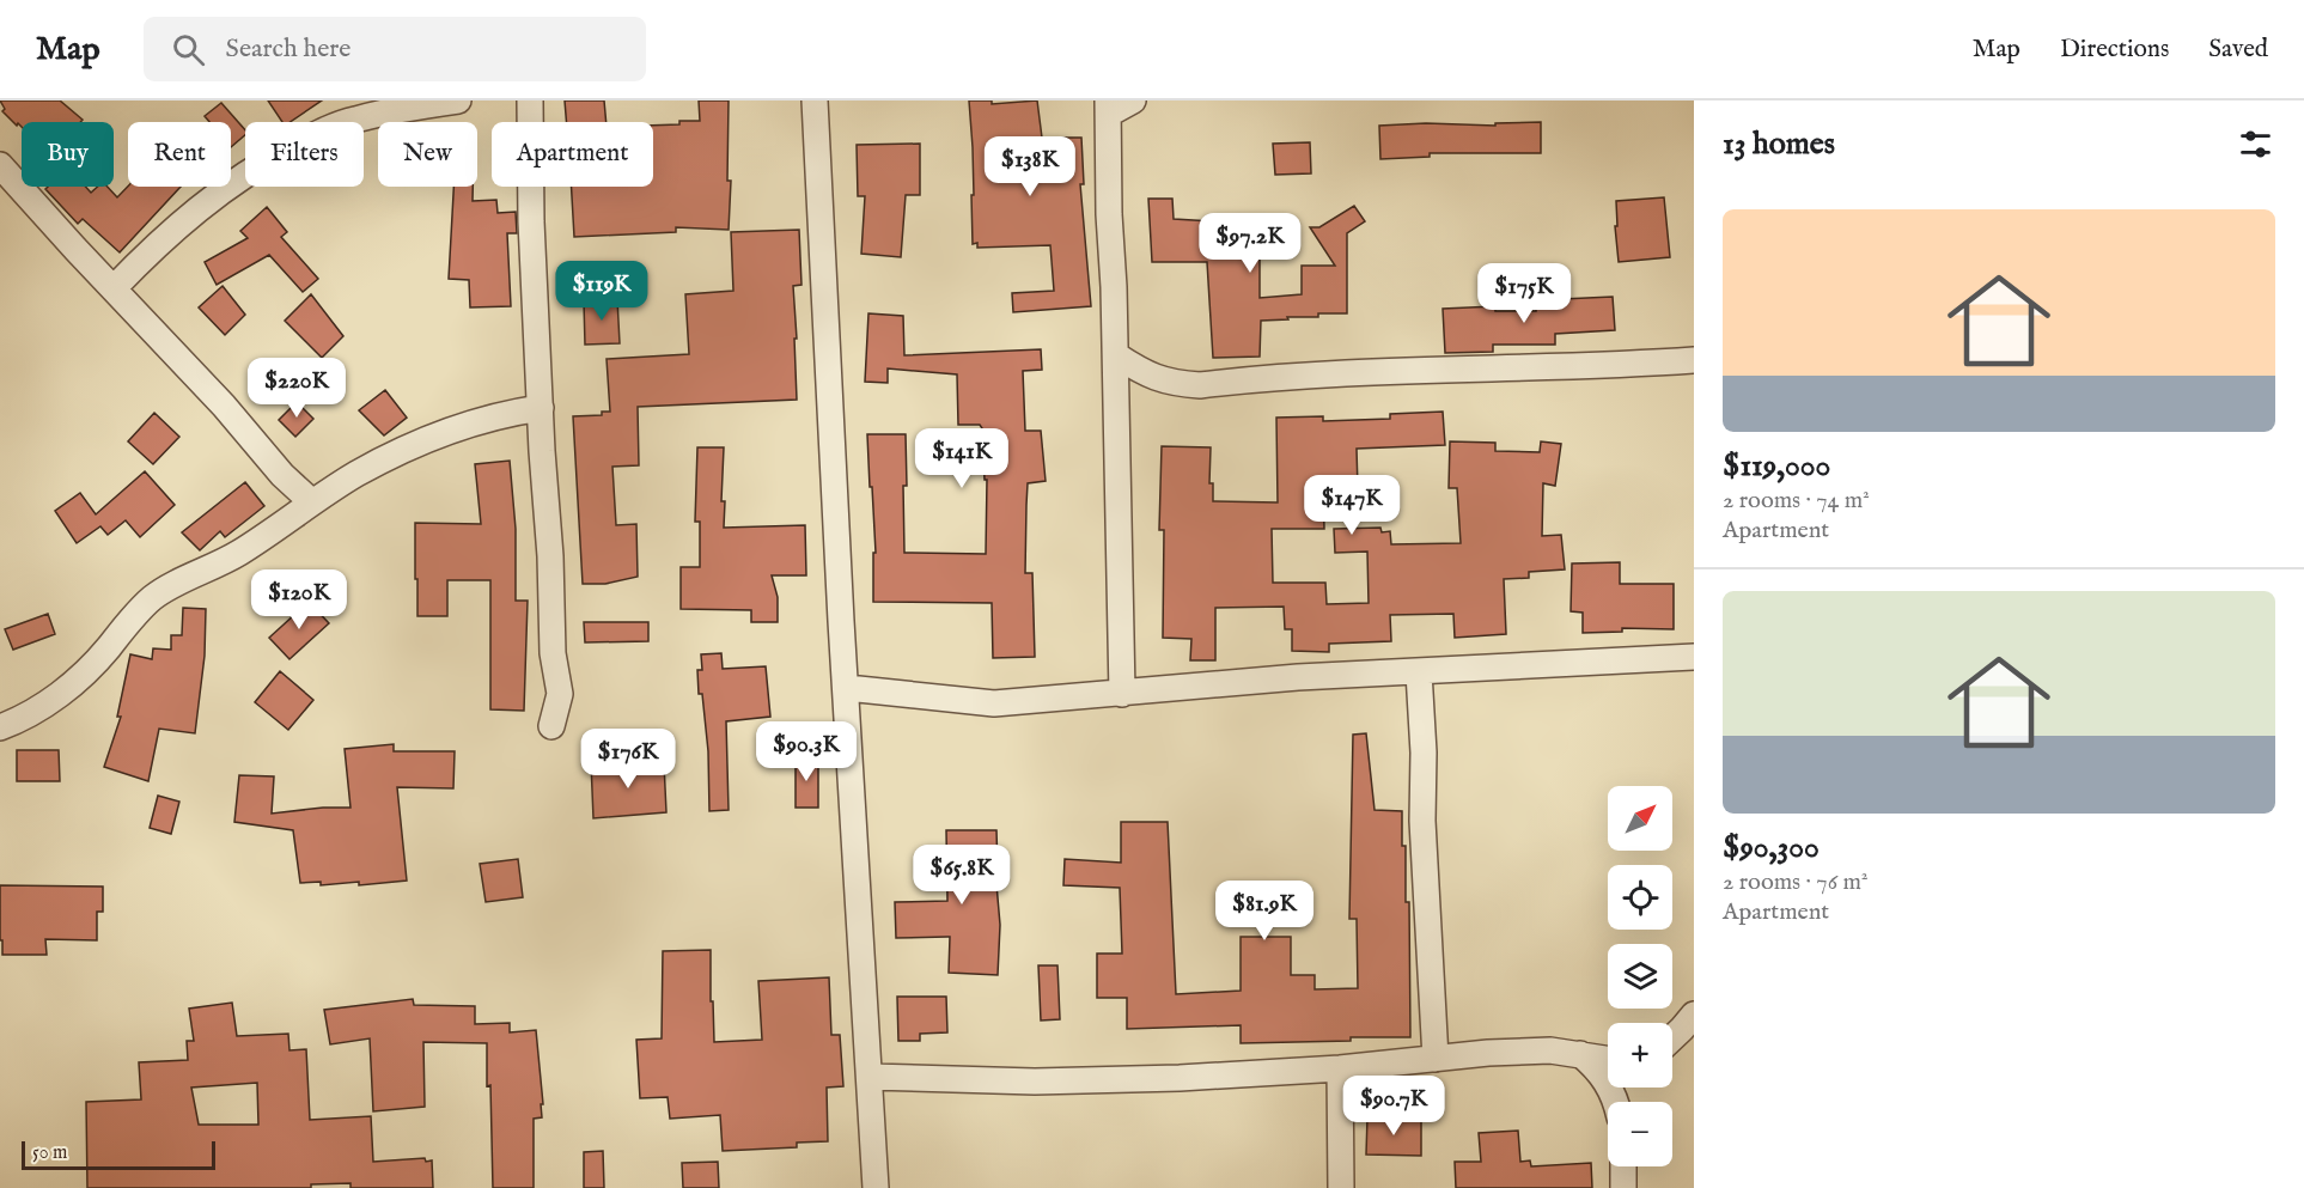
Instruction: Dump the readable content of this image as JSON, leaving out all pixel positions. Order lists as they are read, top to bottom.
{
  "scale_bar": "50 m",
  "north": "top right",
  "page": {
    "header": "Map",
    "search": "Search here",
    "nav": ["Map", "Directions", "Saved"],
    "heading": "13 homes",
    "chip": [
      "Buy",
      "Rent",
      "Filters",
      "New",
      "Apartment"
    ],
    "price": [
      "$138K",
      "$97.2K",
      "$119K",
      "$175K",
      "$220K",
      "$141K",
      "$147K",
      "$120K",
      "$90.3K",
      "$176K",
      "$65.8K",
      "$81.9K",
      "$90.7K"
    ],
    "list": [
      {
        "name": "$119,000",
        "note": "2 rooms · 74 m² · Apartment"
      },
      {
        "name": "$90,300",
        "note": "2 rooms · 76 m² · Apartment"
      }
    ],
    "map_buttons": ["+", "−"],
    "scale": "50 m"
  }
}
